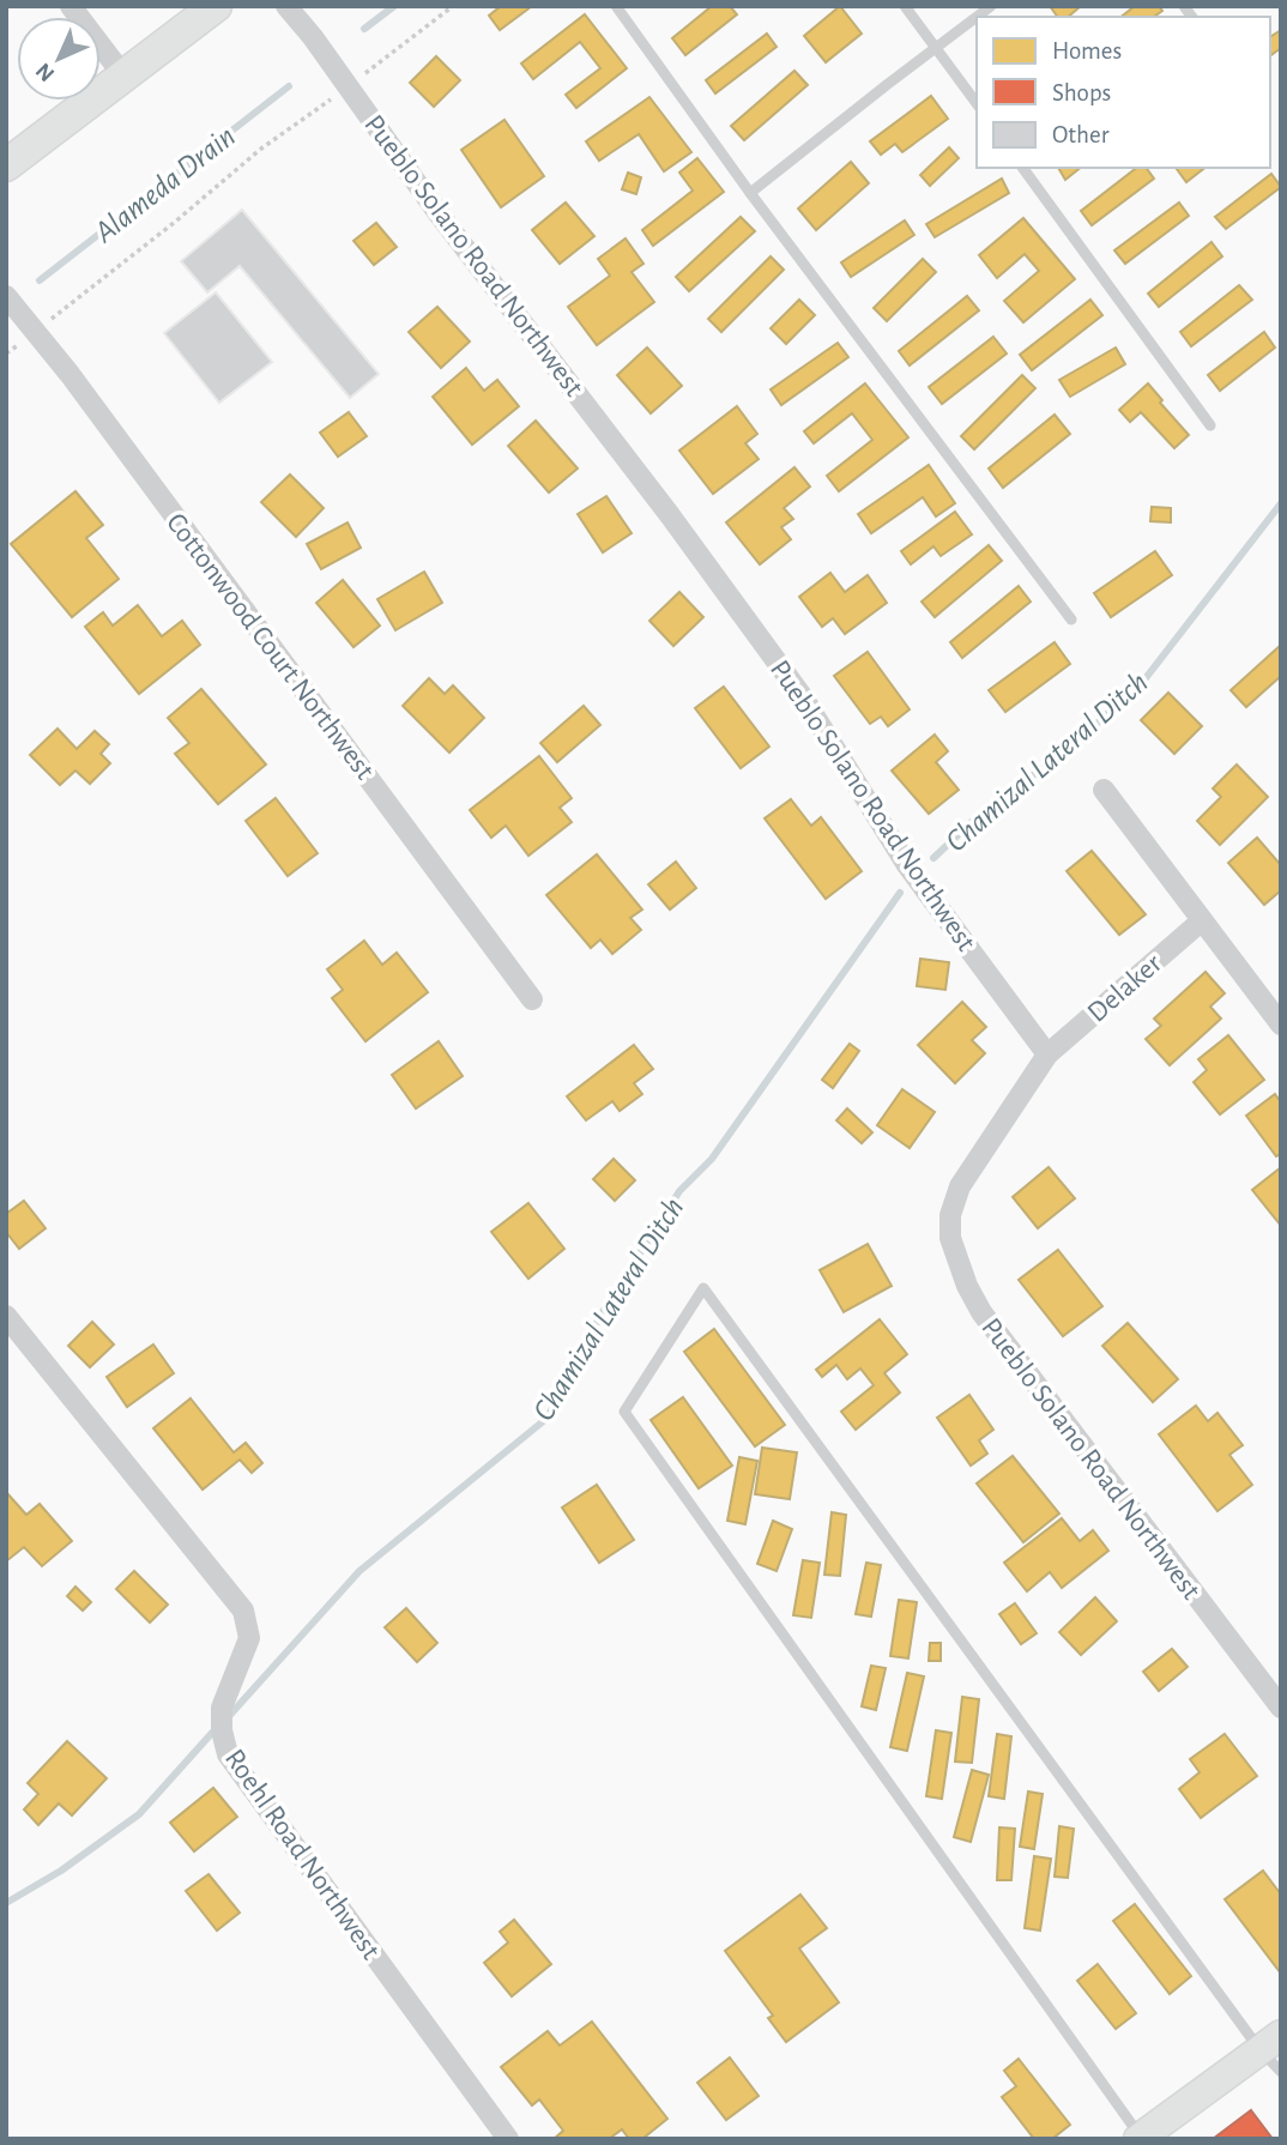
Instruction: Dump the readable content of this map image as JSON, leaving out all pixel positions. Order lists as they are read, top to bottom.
{
  "streets": {
    "street": [
      "Pueblo Solano Road Northwest",
      "Cottonwood Court Northwest",
      "Delaker",
      "Roehl Road Northwest"
    ]
  },
  "crossings": [
    ["Pueblo Solano Road Northwest", "Delaker"]
  ],
  "water": ["Alameda Drain", "Chamizal Lateral Ditch"],
  "legend": ["Homes", "Shops", "Other"],
  "north": "bottom left"
}
